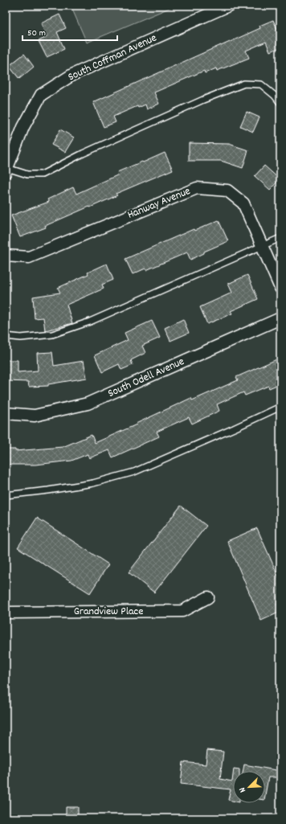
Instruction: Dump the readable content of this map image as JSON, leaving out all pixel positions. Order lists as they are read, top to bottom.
{
  "streets": {
    "street": [
      "South Coffman Avenue",
      "Hanway Avenue",
      "South Odell Avenue",
      "Grandview Place"
    ]
  },
  "scale_bar": "50 m",
  "north": "bottom left"
}
